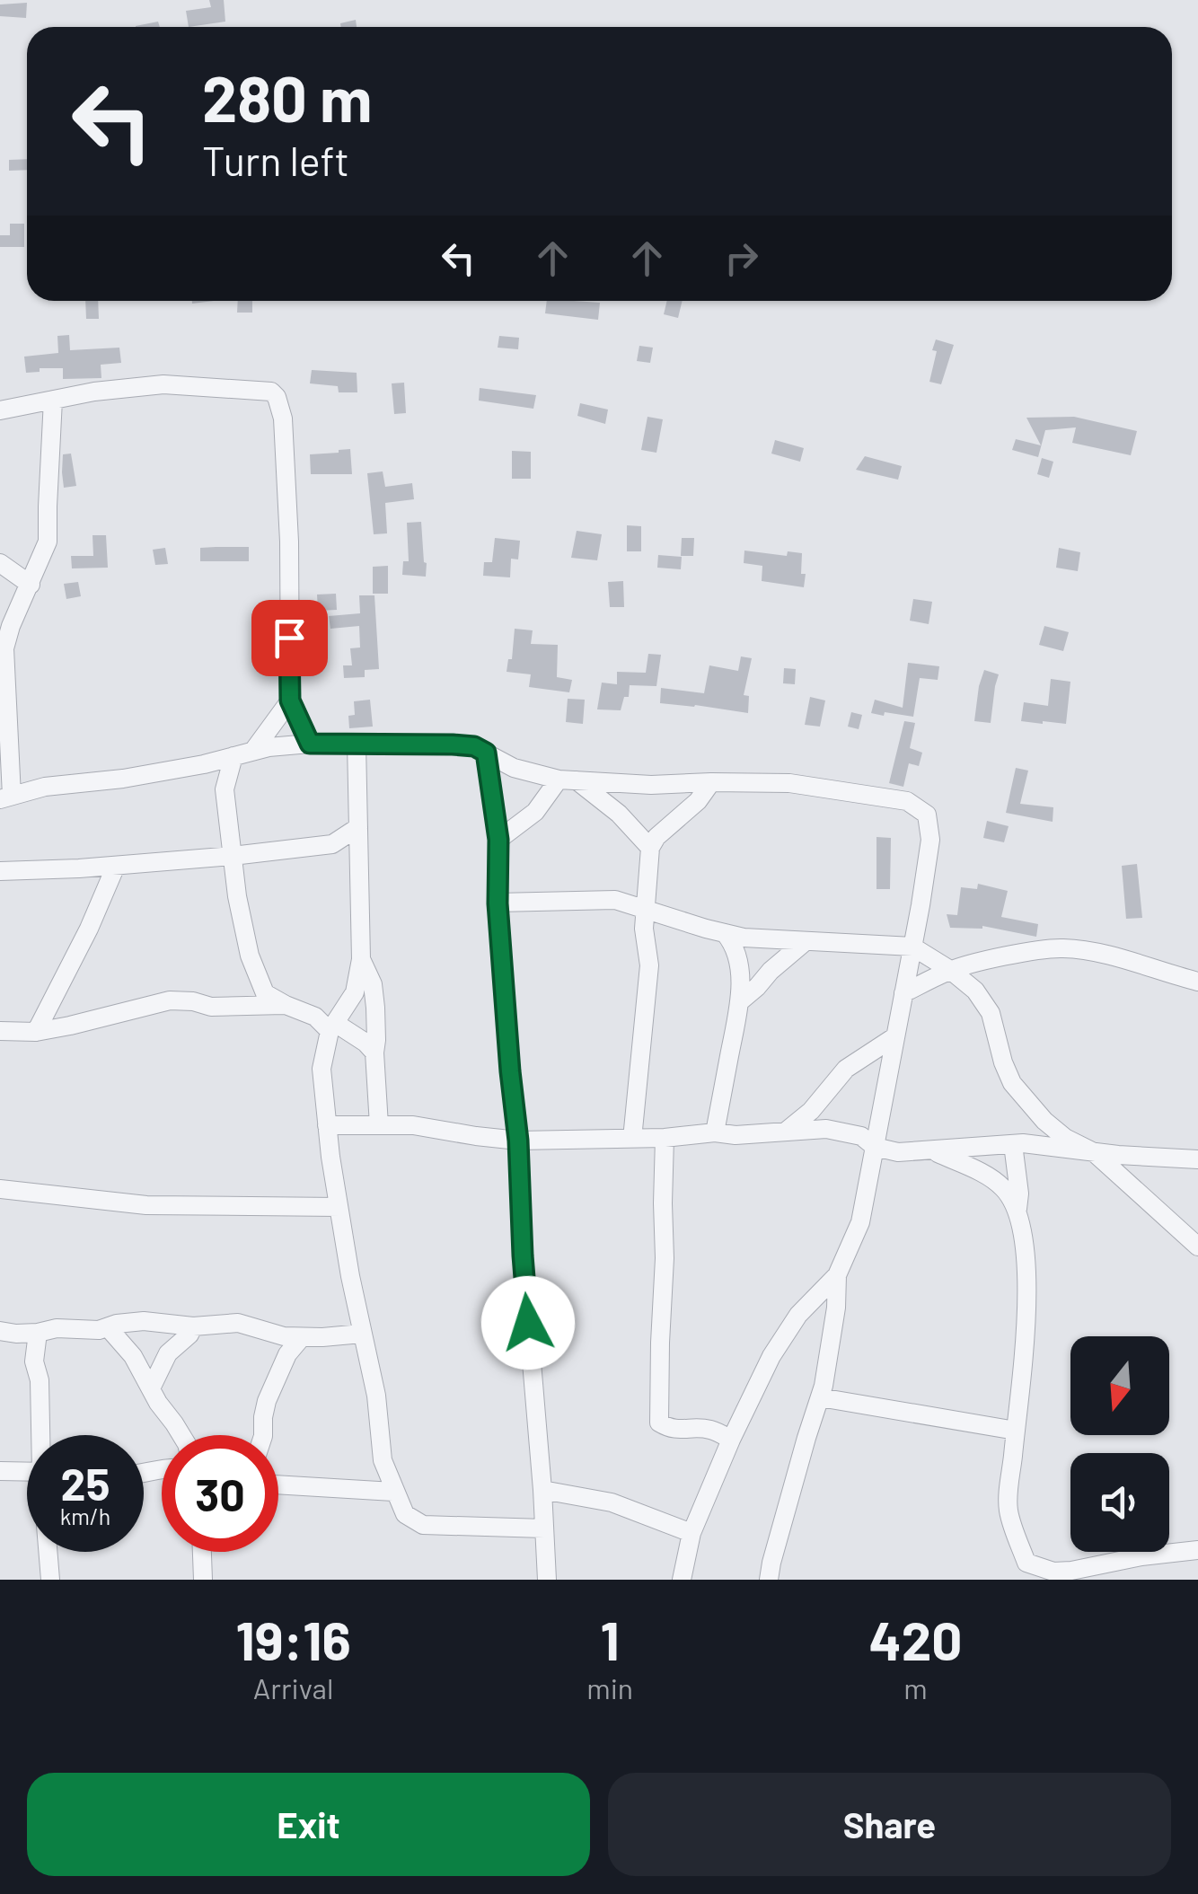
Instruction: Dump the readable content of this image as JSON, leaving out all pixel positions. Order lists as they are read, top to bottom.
{
  "north": "bottom",
  "page": {
    "turn": ["280 m", "Turn left"],
    "speed": "25 km/h",
    "limit": "30",
    "eta": [
      "19:16",
      "Arrival",
      "1",
      "min",
      "420",
      "m"
    ],
    "buttons": ["Exit", "Share"]
  }
}
